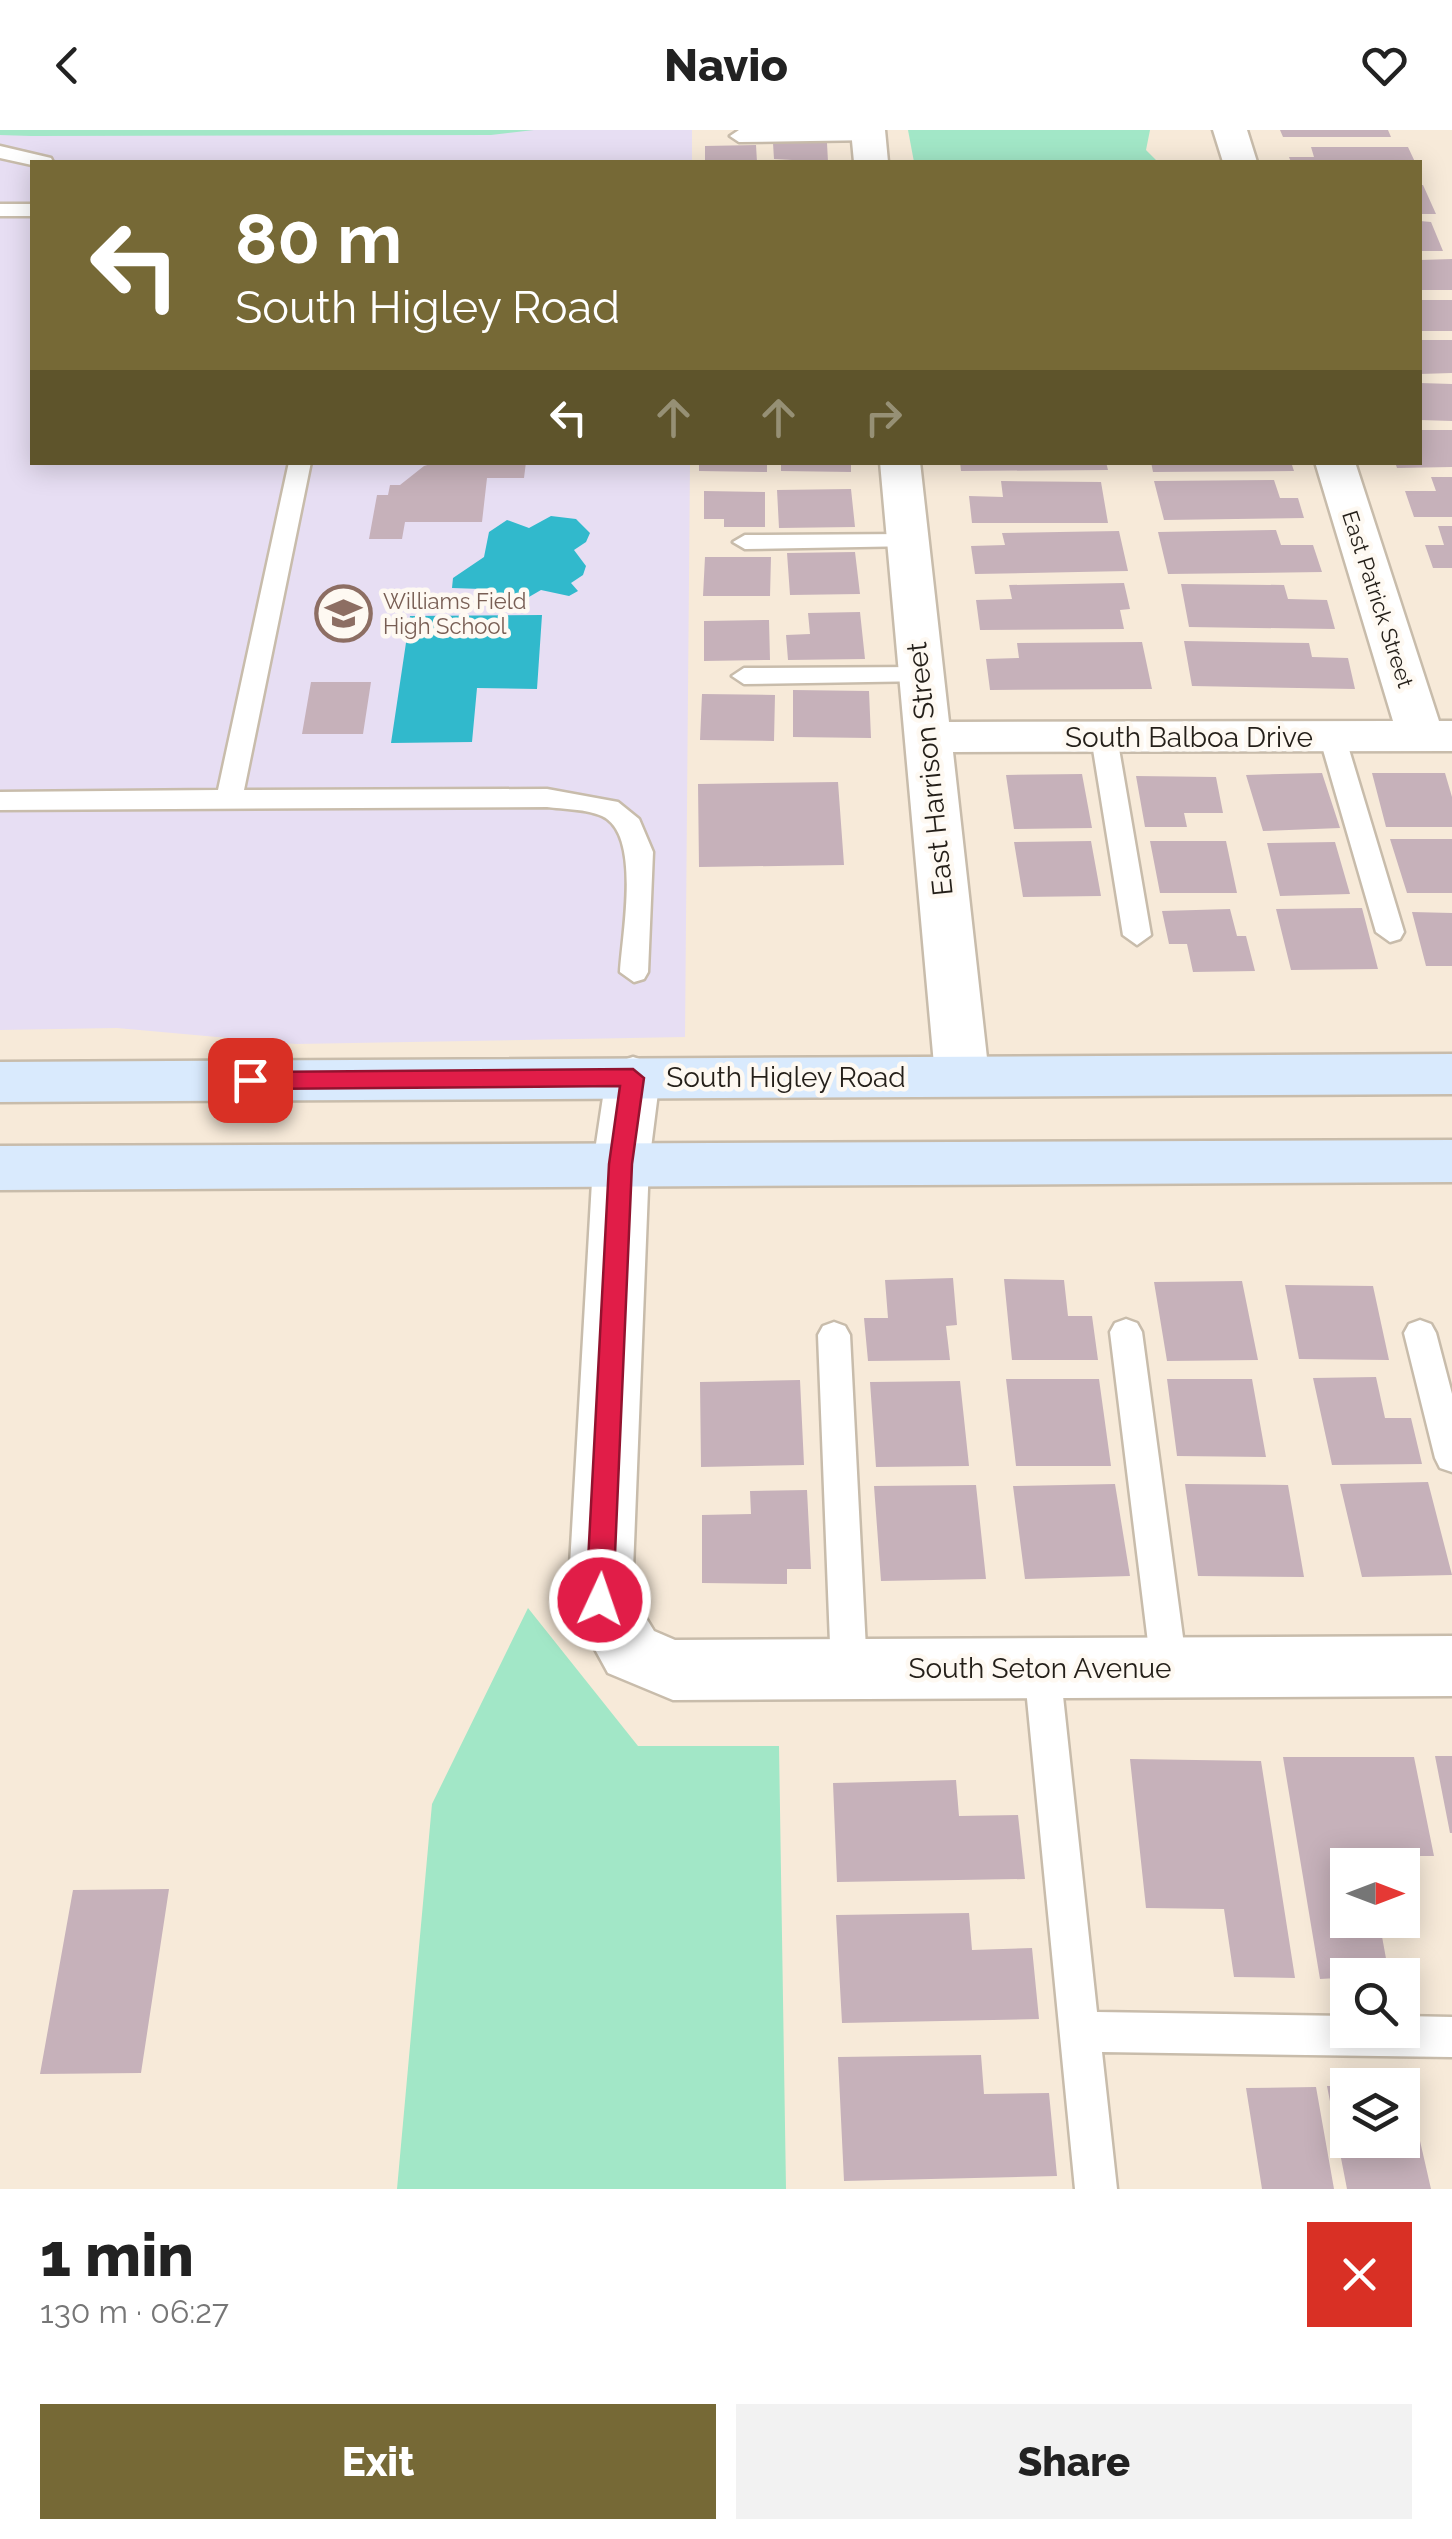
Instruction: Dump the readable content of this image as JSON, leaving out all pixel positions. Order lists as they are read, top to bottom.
{
  "streets": {
    "main road": ["South Higley Road"],
    "street": [
      "East Patrick Street",
      "South Balboa Drive",
      "East Harrison Street",
      "South Seton Avenue"
    ]
  },
  "crossings": [
    ["East Patrick Street", "South Balboa Drive"],
    ["South Balboa Drive", "East Harrison Street"],
    ["East Harrison Street", "South Higley Road"]
  ],
  "places": {
    "school or university": ["Williams Field High School"]
  },
  "north": "right",
  "page": {
    "header": "Navio",
    "turn": ["80 m", "South Higley Road"],
    "heading": ["1 min", "130 m · 06:27"],
    "buttons": ["Exit", "Share"]
  }
}
